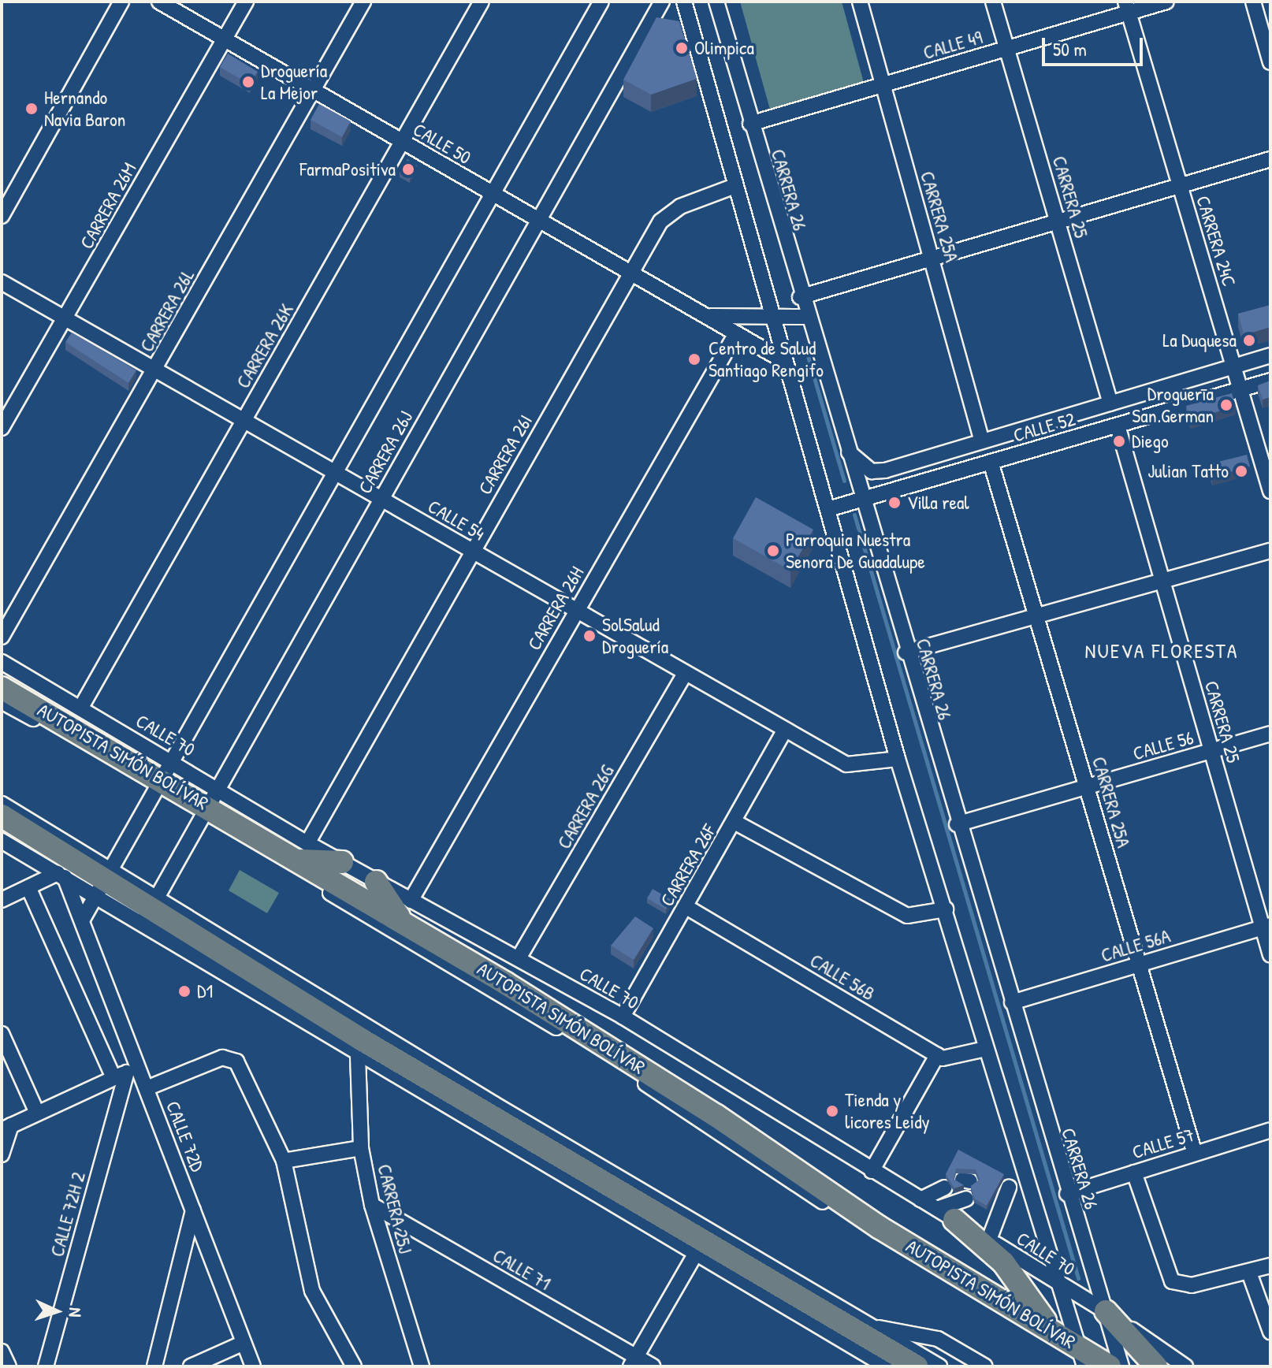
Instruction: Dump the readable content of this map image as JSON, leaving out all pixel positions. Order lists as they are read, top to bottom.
{
  "streets": {
    "highway": ["AUTOPISTA SIMÓN BOLÍVAR"],
    "street": [
      "CALLE 49",
      "CALLE 50",
      "CARRERA 26",
      "CARRERA 25",
      "CARRERA 26M",
      "CARRERA 25A",
      "CARRERA 24C",
      "CARRERA 26L",
      "CARRERA 26K",
      "CALLE 52",
      "CARRERA 26J",
      "CARRERA 26I",
      "CALLE 54",
      "CARRERA 26H",
      "CALLE 70",
      "CALLE 56",
      "CARRERA 26G",
      "CARRERA 26F",
      "CALLE 56A",
      "CALLE 56B",
      "CALLE 72D",
      "CALLE 57",
      "CARRERA 25J",
      "CALLE 72H 2",
      "CALLE 71"
    ]
  },
  "crossings": [
    ["CALLE 49", "CARRERA 26"],
    ["CALLE 49", "CARRERA 25"],
    ["CALLE 49", "CARRERA 25A"],
    ["CALLE 49", "CARRERA 24C"],
    ["CALLE 50", "CARRERA 26"],
    ["CALLE 50", "CARRERA 26M"],
    ["CALLE 50", "CARRERA 26L"],
    ["CALLE 50", "CARRERA 26K"],
    ["CALLE 50", "CARRERA 26J"],
    ["CALLE 50", "CARRERA 26I"],
    ["CALLE 50", "CARRERA 26H"],
    ["CARRERA 26", "CALLE 52"],
    ["CARRERA 26", "CALLE 70"],
    ["CARRERA 26", "CALLE 56"],
    ["CARRERA 26", "CALLE 56A"],
    ["CARRERA 26", "CALLE 57"],
    ["CARRERA 25", "CALLE 52"],
    ["CARRERA 25", "CALLE 56"],
    ["CARRERA 25", "CALLE 56A"],
    ["CARRERA 26M", "CALLE 54"],
    ["CARRERA 25A", "CALLE 52"],
    ["CARRERA 25A", "CALLE 56"],
    ["CARRERA 25A", "CALLE 56A"],
    ["CARRERA 25A", "CALLE 57"],
    ["CARRERA 24C", "CALLE 52"],
    ["CARRERA 26L", "CALLE 54"],
    ["CARRERA 26K", "CALLE 54"],
    ["CARRERA 26K", "CALLE 70"],
    ["CARRERA 26J", "CALLE 54"],
    ["CARRERA 26J", "CALLE 70"],
    ["CARRERA 26J", "AUTOPISTA SIMÓN BOLÍVAR"],
    ["CARRERA 26I", "CALLE 54"],
    ["CARRERA 26I", "AUTOPISTA SIMÓN BOLÍVAR"],
    ["CALLE 54", "CARRERA 26H"],
    ["CALLE 54", "CARRERA 26G"],
    ["CALLE 54", "CARRERA 26F"],
    ["CARRERA 26H", "CALLE 70"],
    ["CALLE 70", "AUTOPISTA SIMÓN BOLÍVAR"],
    ["CALLE 70", "CARRERA 26G"],
    ["CALLE 70", "CARRERA 26F"],
    ["CARRERA 26F", "CALLE 56B"],
    ["CALLE 72D", "CALLE 72H 2"],
    ["CARRERA 25J", "CALLE 71"]
  ],
  "districts": ["NUEVA FLORESTA"],
  "places": [
    "Olimpica",
    "Droguería La Mejor",
    "Hernando Navia Baron",
    "FarmaPositiva",
    "La Duquesa",
    "Centro de Salud Santiago Rengifo",
    "Droguerīa San German",
    "Diego",
    "Julian Tatto",
    "Villa real",
    "Parroquia Nuestra Senora De Guadalupe",
    "SolSalud Droguería",
    "D1",
    "Tienda y licores Leidy"
  ],
  "scale_bar": "50 m",
  "north": "right"
}
